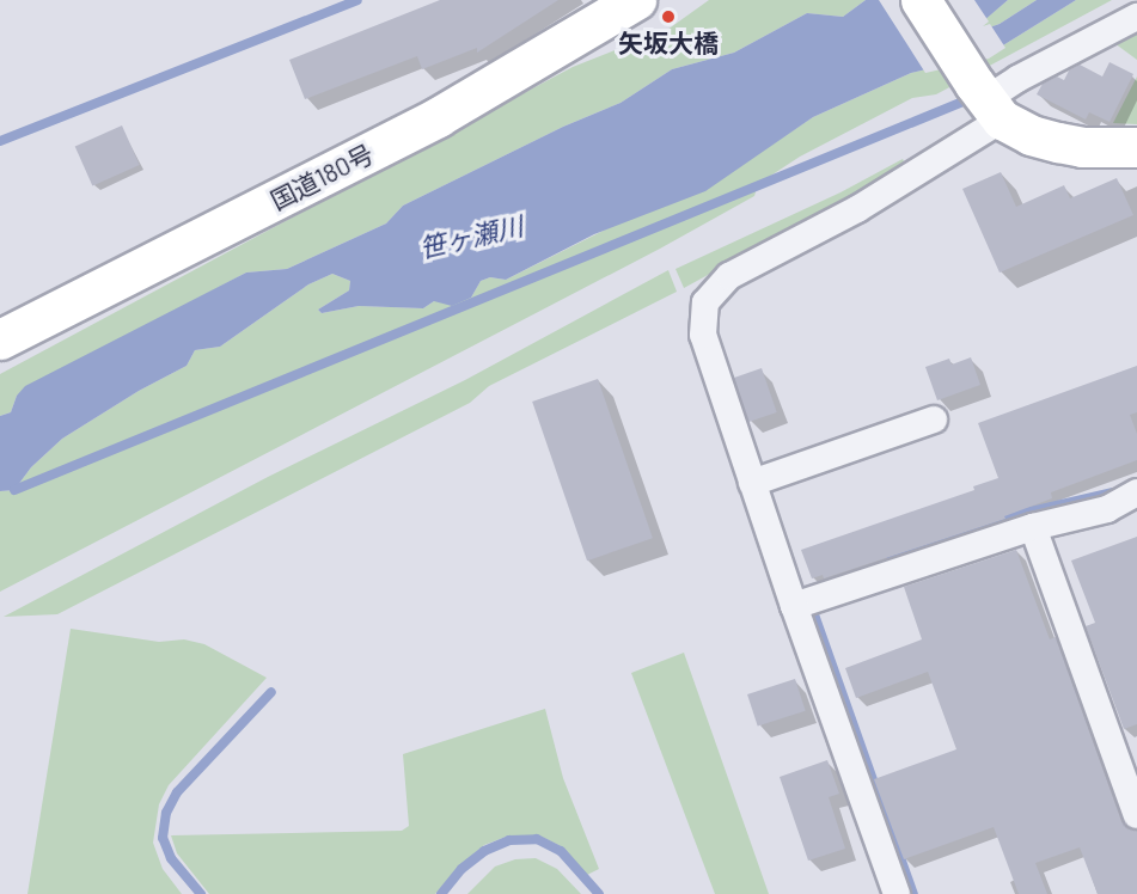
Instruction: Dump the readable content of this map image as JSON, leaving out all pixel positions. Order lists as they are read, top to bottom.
{
  "streets": {
    "highway": ["国道180号"]
  },
  "water": ["笹ヶ瀬川"],
  "places": ["矢坂大橋"]
}
